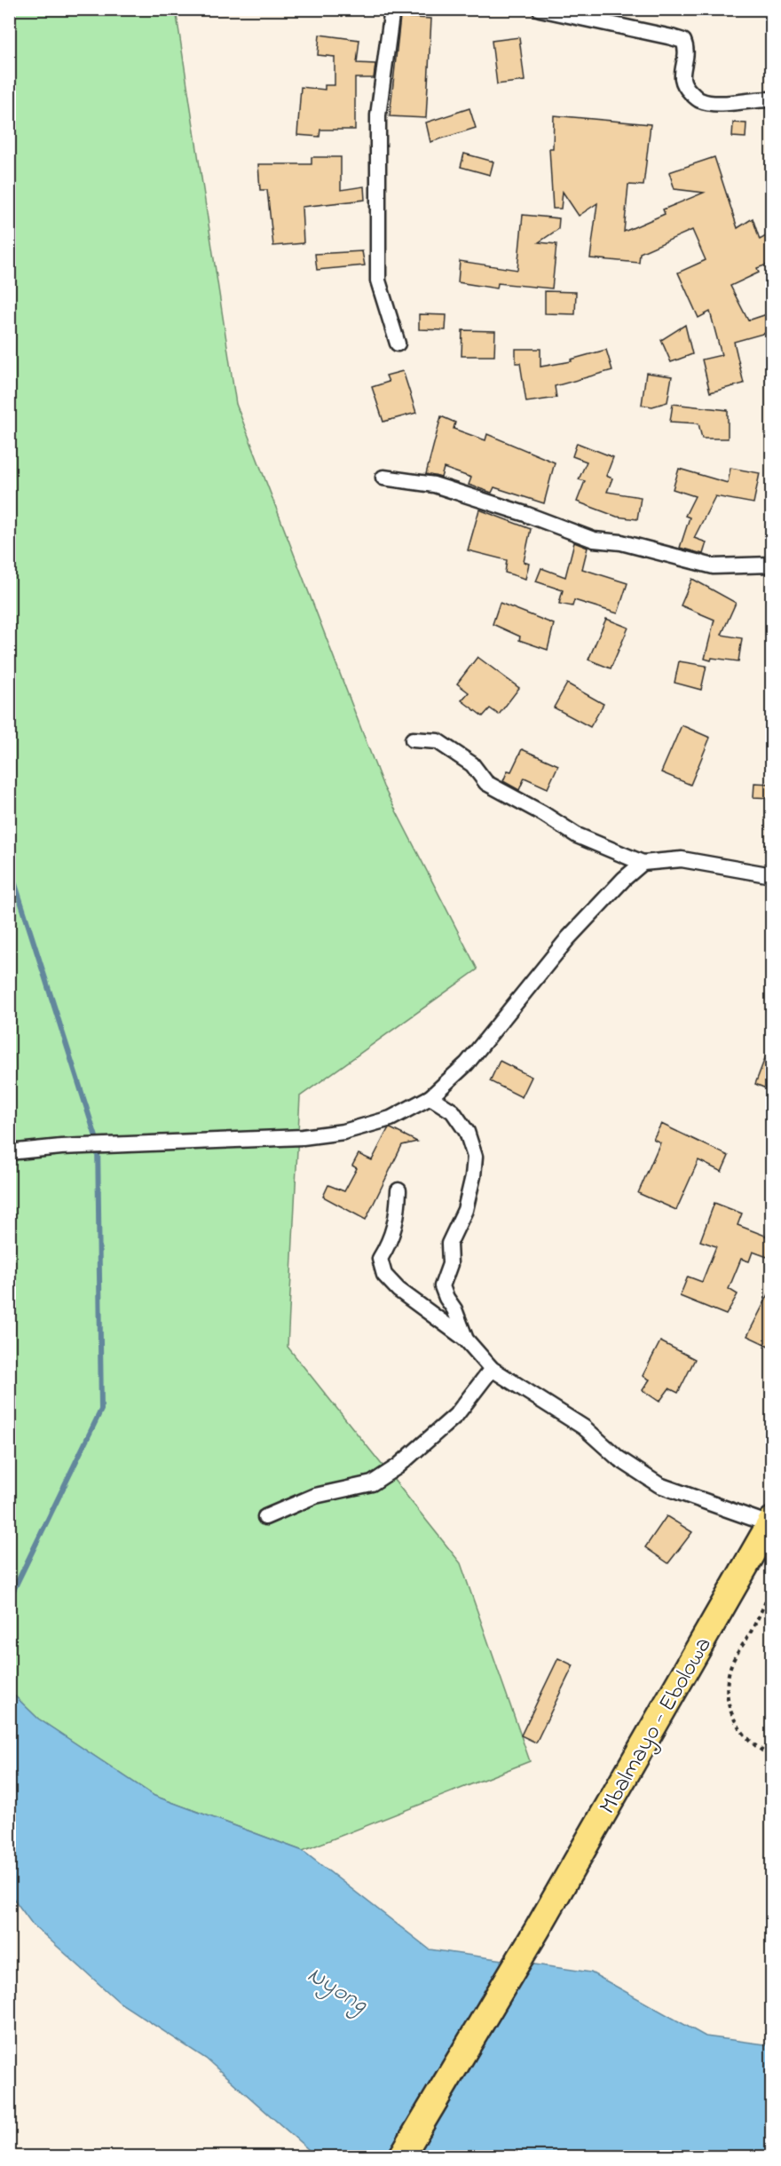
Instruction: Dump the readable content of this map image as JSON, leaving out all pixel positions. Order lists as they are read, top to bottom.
{
  "streets": {
    "highway": ["Mbalmayo - Ebolowa"]
  },
  "water": ["Nyong"]
}
